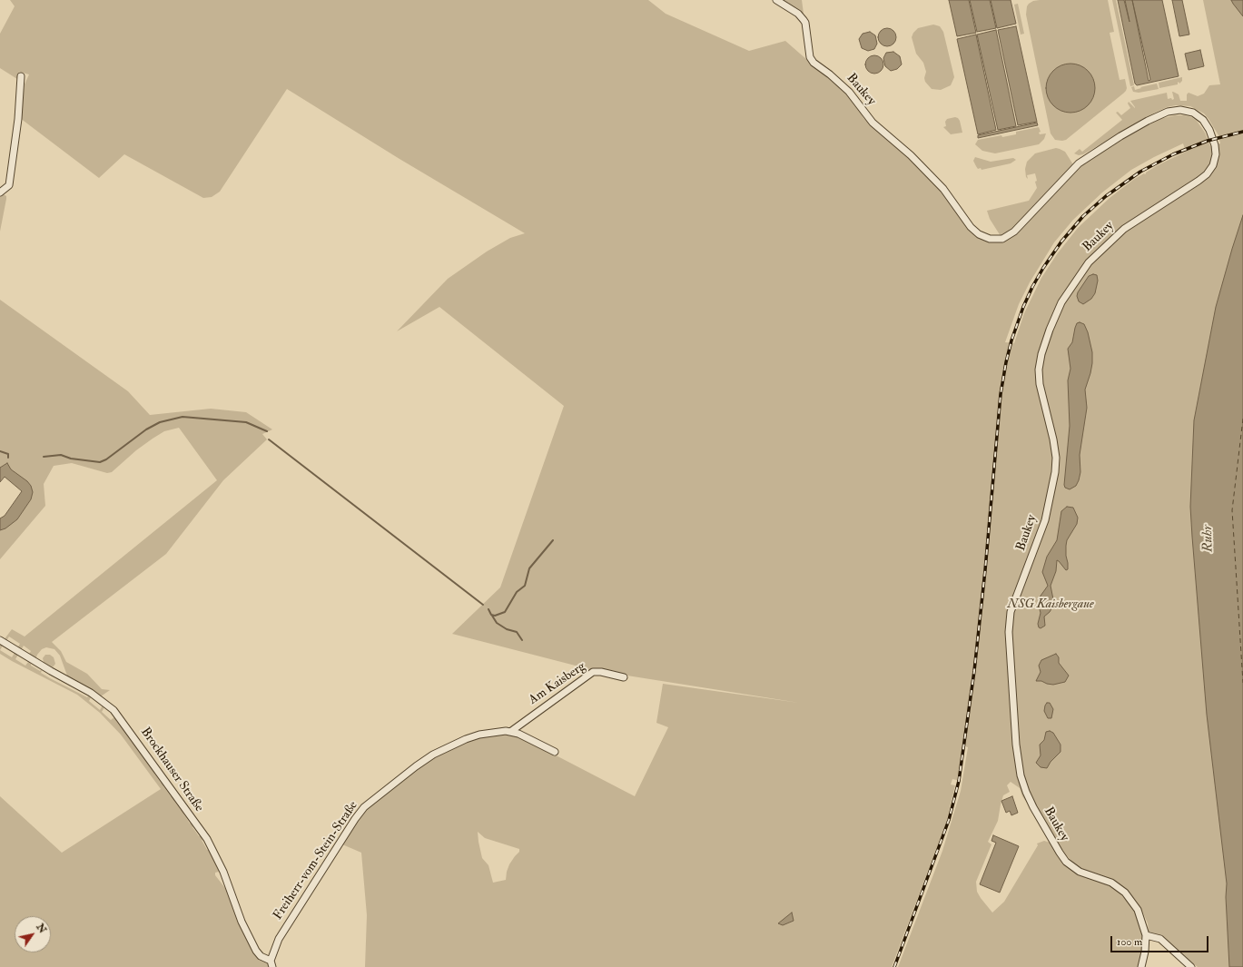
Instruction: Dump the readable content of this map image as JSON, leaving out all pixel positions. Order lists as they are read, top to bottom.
{
  "streets": {
    "street": [
      "Baukey",
      "Am Kaisberg",
      "Brockhauser Straße",
      "Freiherr-vom-Stein-Straße"
    ]
  },
  "crossings": [
    ["Am Kaisberg", "Freiherr-vom-Stein-Straße"],
    ["Brockhauser Straße", "Freiherr-vom-Stein-Straße"]
  ],
  "water": ["Ruhr"],
  "parks": ["NSG Kaisbergaue"],
  "scale_bar": "100 m",
  "north": "top right"
}
